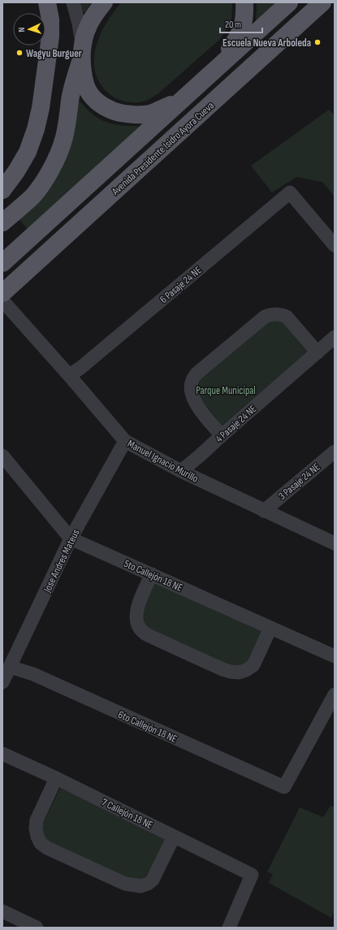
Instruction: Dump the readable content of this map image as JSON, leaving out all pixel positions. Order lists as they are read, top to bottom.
{
  "streets": {
    "main road": ["Avenida Presidente Isidro Ayora Cueva"],
    "street": [
      "6 Pasaje 24 NE",
      "4 Pasaje 24 NE",
      "Manuel Ignacio Murillo",
      "3 Pasaje 24 NE",
      "Jose Andres Mateus",
      "5to Callejón 18 NE",
      "6to Callejón 18 NE",
      "7 Callejón 18 NE"
    ]
  },
  "crossings": [
    ["6 Pasaje 24 NE", "Manuel Ignacio Murillo"],
    ["4 Pasaje 24 NE", "Manuel Ignacio Murillo"],
    ["Manuel Ignacio Murillo", "3 Pasaje 24 NE"],
    ["Manuel Ignacio Murillo", "Jose Andres Mateus"],
    ["Jose Andres Mateus", "5to Callejón 18 NE"],
    ["Jose Andres Mateus", "6to Callejón 18 NE"]
  ],
  "parks": ["Parque Municipal"],
  "places": ["Escuela Nueva Arboleda", "Wagyu Burguer"],
  "scale_bar": "20 m",
  "north": "left"
}
